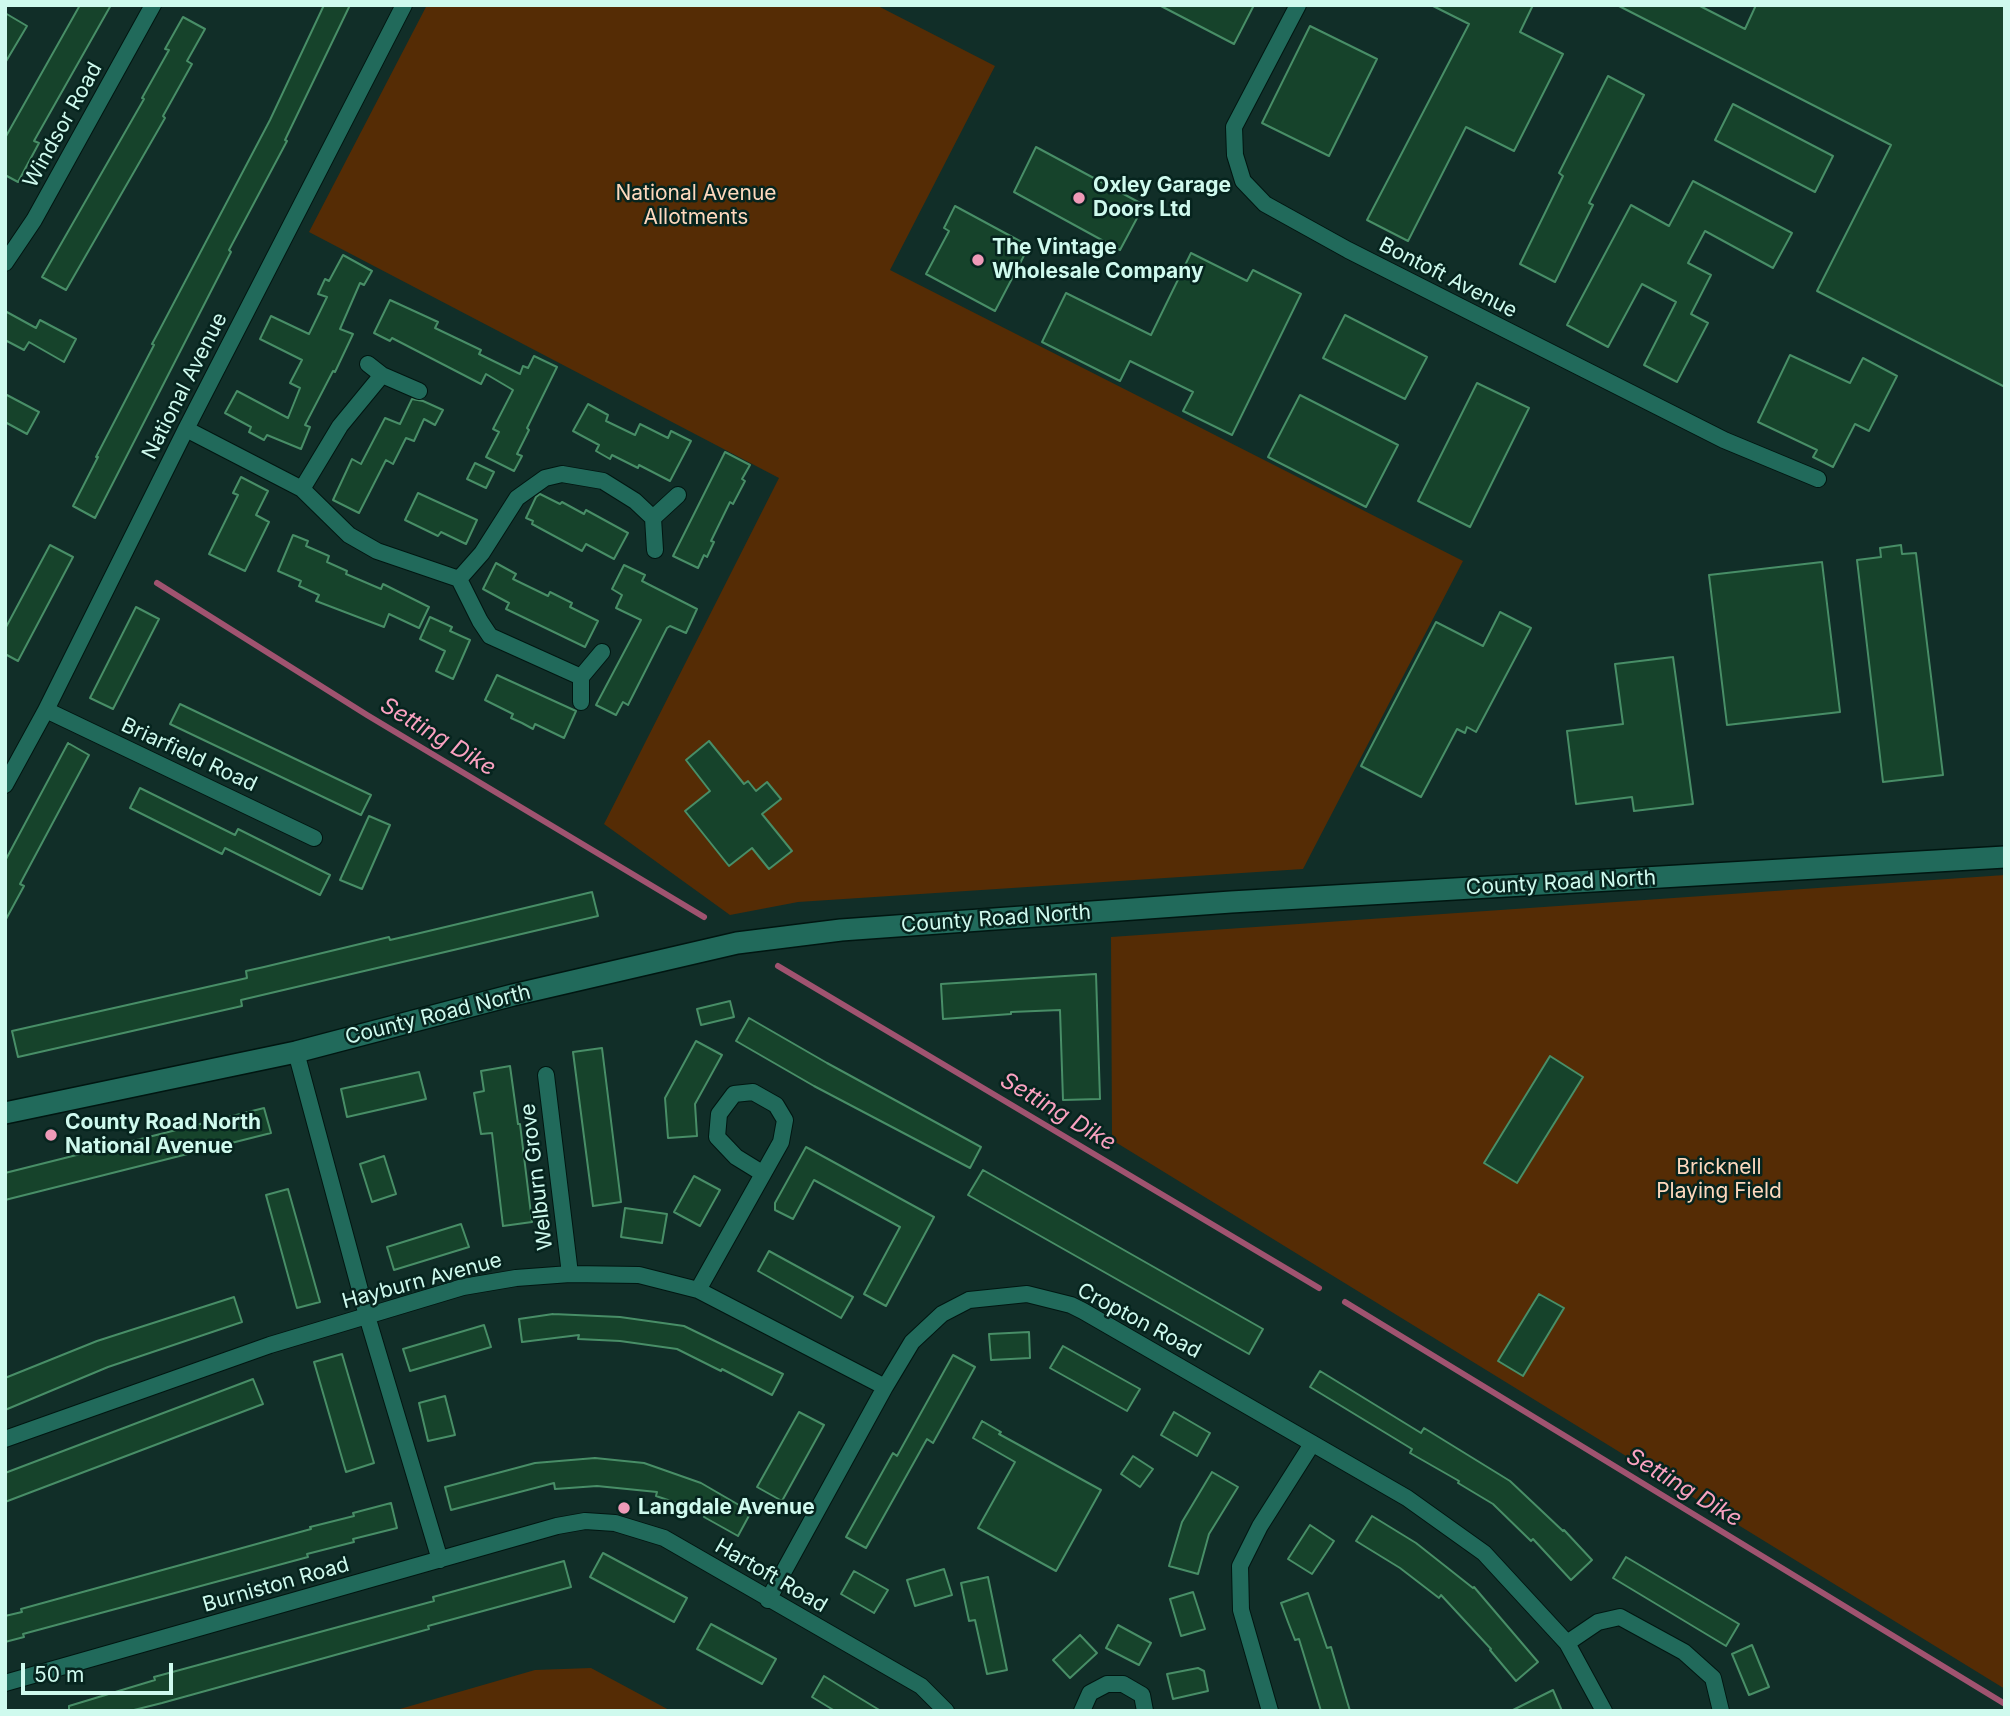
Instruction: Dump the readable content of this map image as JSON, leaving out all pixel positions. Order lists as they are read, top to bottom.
{
  "streets": {
    "street": [
      "Windsor Road",
      "Bontoft Avenue",
      "National Avenue",
      "Briarfield Road",
      "County Road North",
      "Welburn Grove",
      "Hayburn Avenue",
      "Cropton Road",
      "Hartoft Road",
      "Burniston Road"
    ]
  },
  "crossings": [
    ["National Avenue", "Briarfield Road"],
    ["Welburn Grove", "Hayburn Avenue"],
    ["Hayburn Avenue", "Cropton Road"],
    ["Cropton Road", "Hartoft Road"],
    ["Hartoft Road", "Burniston Road"]
  ],
  "water": ["Setting Dike"],
  "parks": ["National Avenue Allotments", "Bricknell Playing Field"],
  "places": [
    "Oxley Garage Doors Ltd",
    "The Vintage Wholesale Company",
    "County Road North National Avenue",
    "Langdale Avenue"
  ],
  "scale_bar": "50 m"
}
